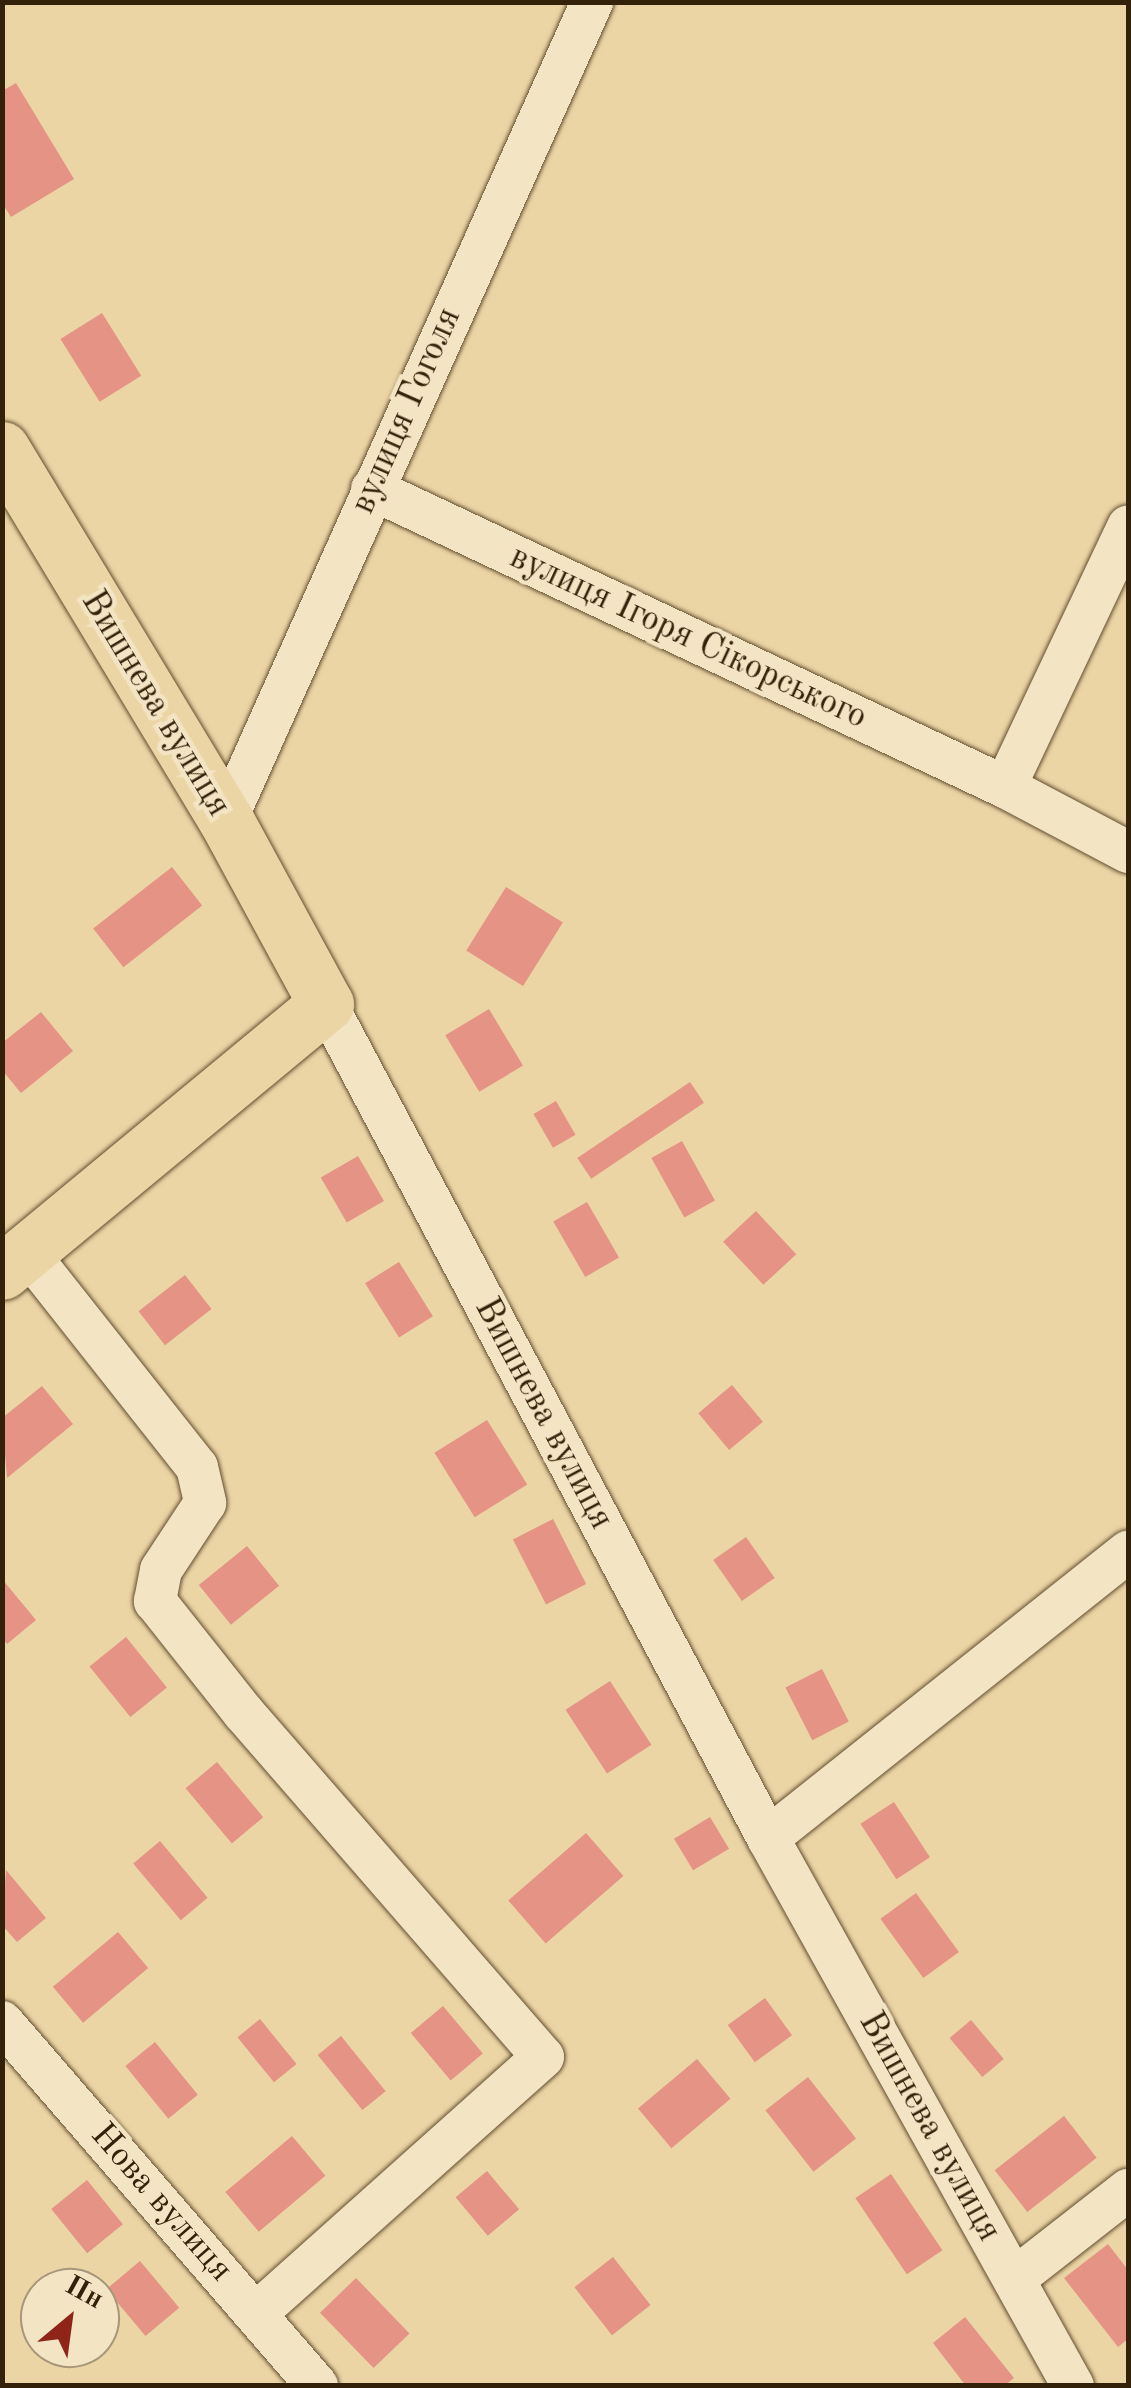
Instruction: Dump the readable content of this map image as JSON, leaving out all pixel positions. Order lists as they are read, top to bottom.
{
  "streets": {
    "main road": ["Вишнева вулиця"],
    "street": ["вулиця Гоголя", "вулиця Ігоря Сікорського", "Нова вулиця"]
  },
  "crossings": [
    ["вулиця Гоголя", "вулиця Ігоря Сікорського"],
    ["вулиця Гоголя", "Вишнева вулиця"]
  ],
  "north": "top right"
}
